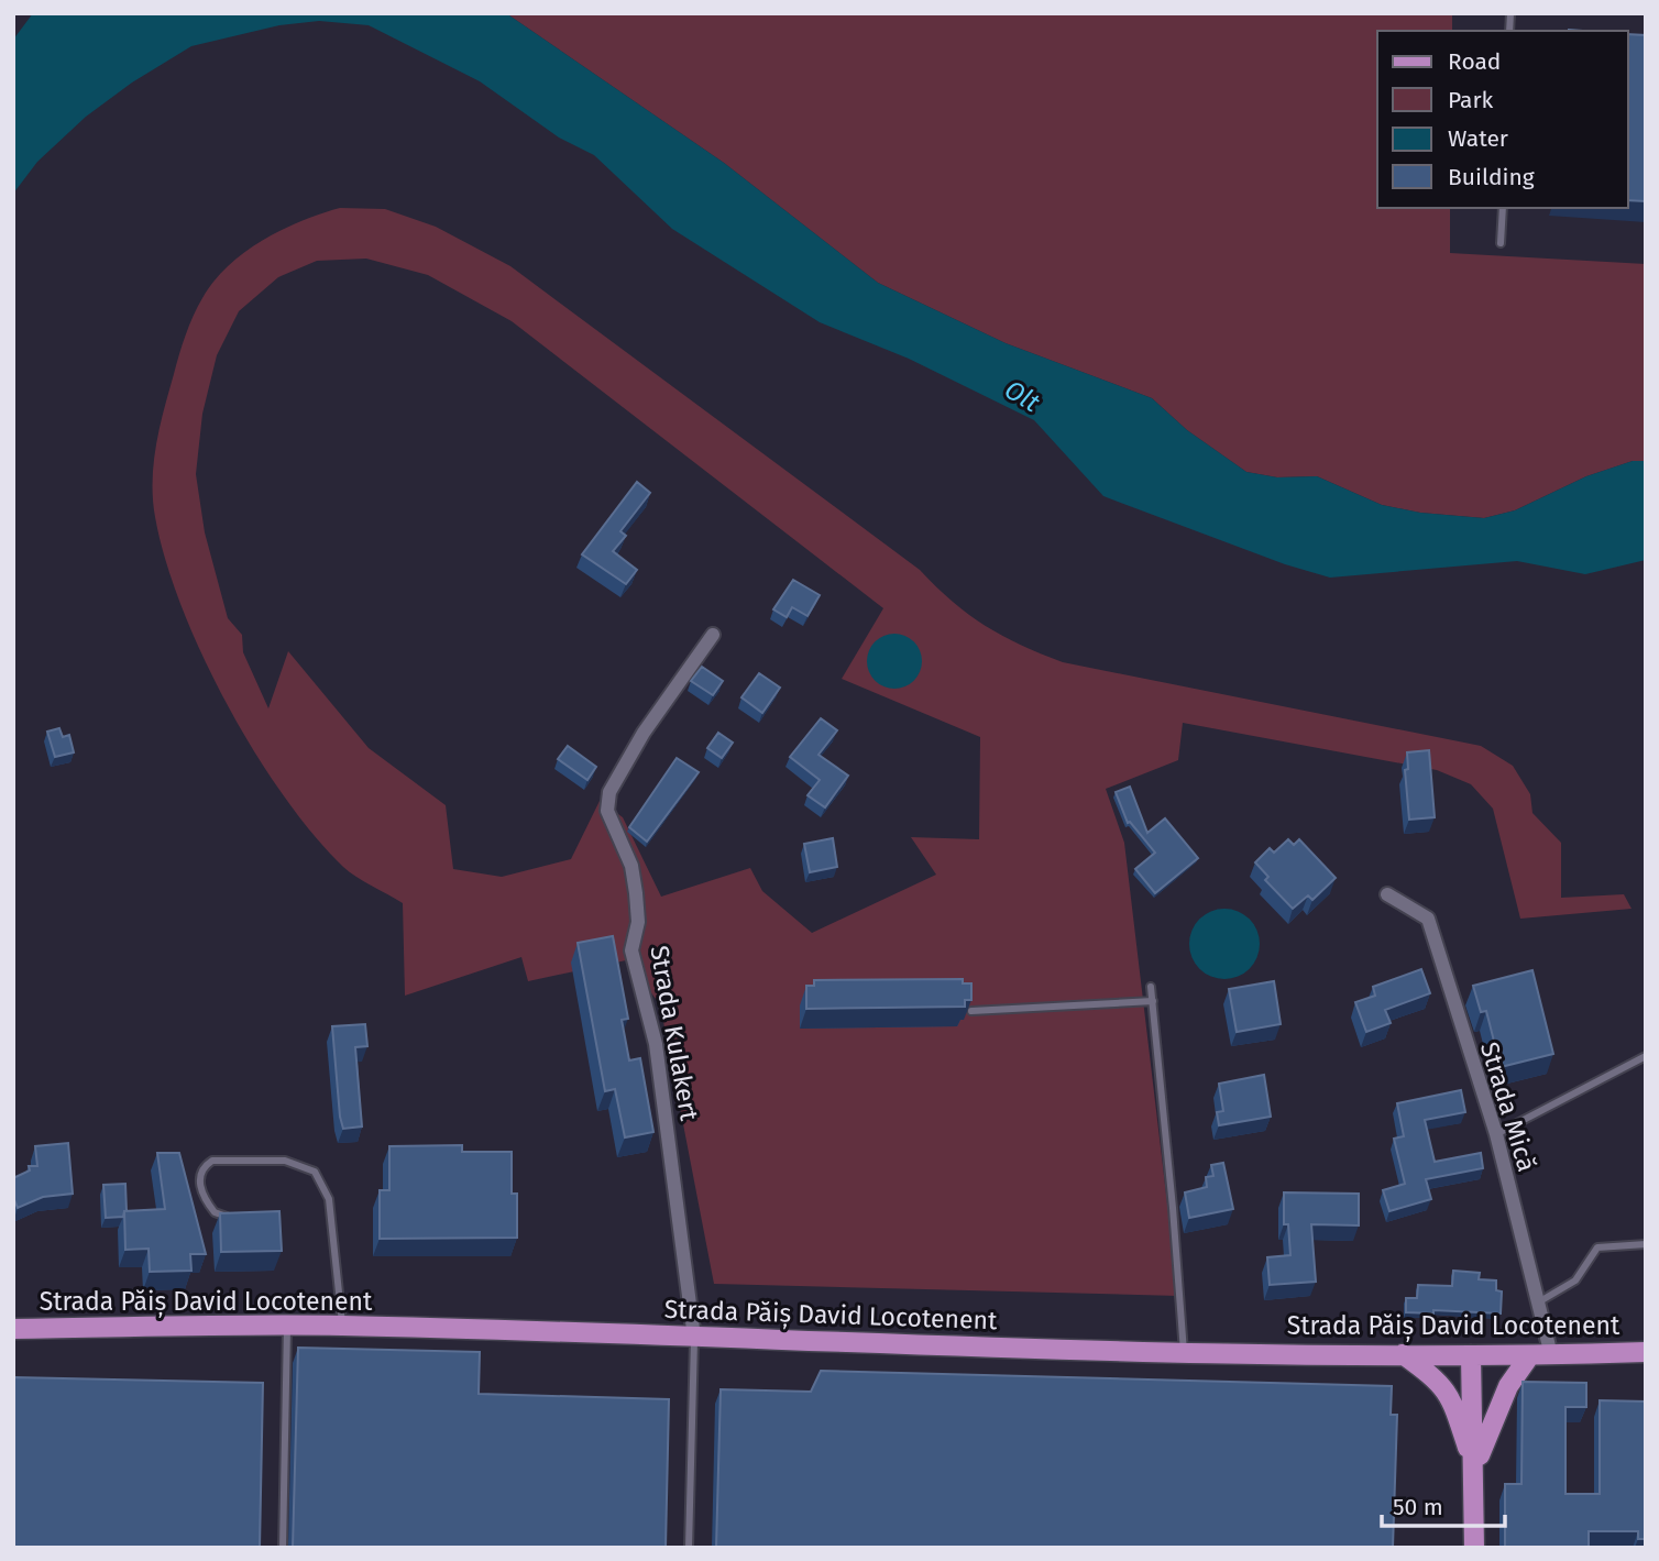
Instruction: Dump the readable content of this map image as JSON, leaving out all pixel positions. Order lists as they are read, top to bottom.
{
  "streets": {
    "main road": ["Strada Păiș David Locotenent"],
    "street": ["Strada Kulakert", "Strada Mică"]
  },
  "crossings": [
    ["Strada Kulakert", "Strada Păiș David Locotenent"],
    ["Strada Mică", "Strada Păiș David Locotenent"]
  ],
  "water": ["Olt"],
  "legend": [
    "Road",
    "Park",
    "Water",
    "Building"
  ],
  "scale_bar": "50 m"
}
